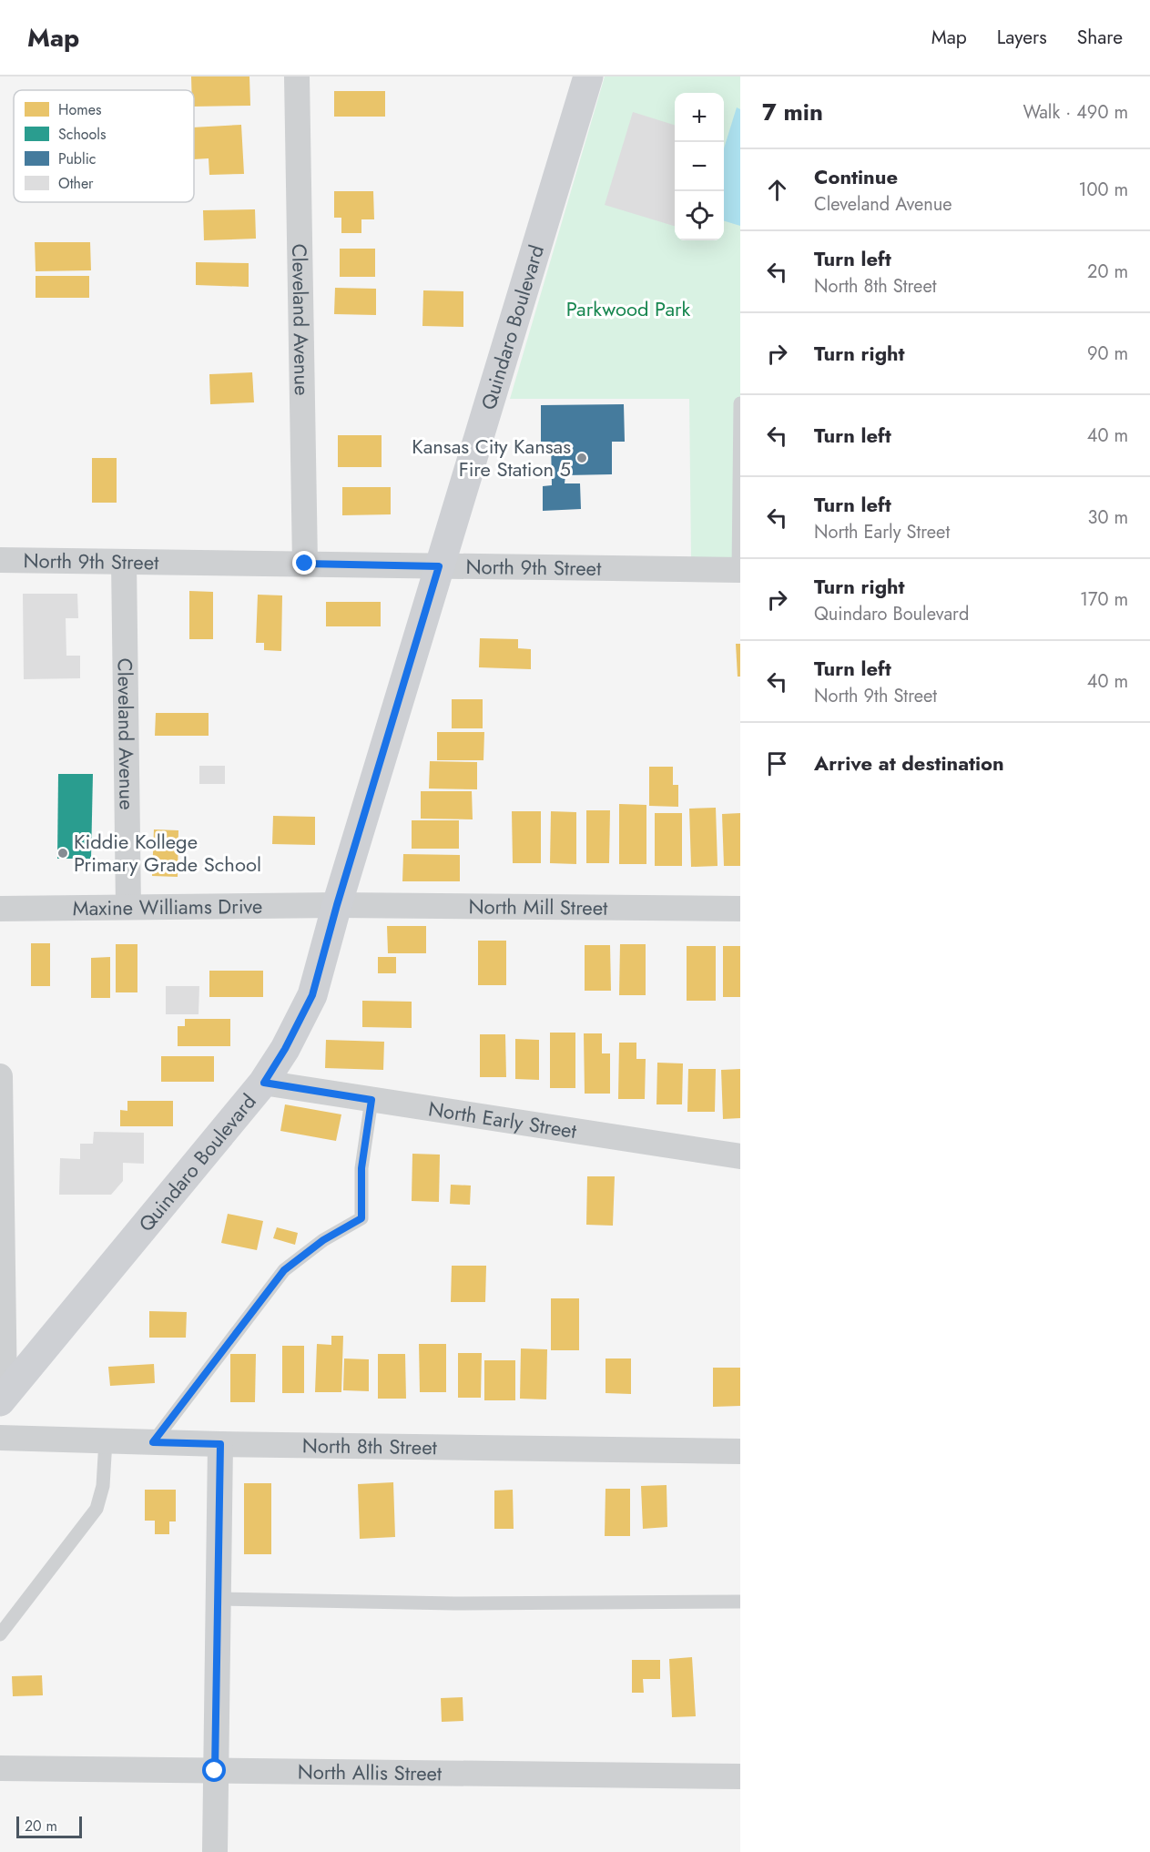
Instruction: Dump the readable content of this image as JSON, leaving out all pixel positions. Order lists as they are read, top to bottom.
{
  "streets": {
    "main road": ["Quindaro Boulevard"],
    "street": [
      "Cleveland Avenue",
      "North 9th Street",
      "Maxine Williams Drive",
      "North Mill Street",
      "North Early Street",
      "North 8th Street",
      "North Allis Street"
    ]
  },
  "crossings": [
    ["Cleveland Avenue", "North 9th Street"],
    ["Cleveland Avenue", "Maxine Williams Drive"],
    ["Quindaro Boulevard", "North 9th Street"],
    ["Quindaro Boulevard", "Maxine Williams Drive"],
    ["Quindaro Boulevard", "North Mill Street"],
    ["Quindaro Boulevard", "North Early Street"],
    ["Maxine Williams Drive", "North Mill Street"]
  ],
  "parks": ["Parkwood Park"],
  "places": ["Kansas City Kansas Fire Station 5", "Kiddie Kollege Primary Grade School"],
  "legend": [
    "Homes",
    "Schools",
    "Public",
    "Other"
  ],
  "scale_bar": "20 m",
  "page": {
    "header": "Map",
    "nav": ["Map", "Layers", "Share"],
    "heading": ["7 min", "Walk · 490 m"],
    "map_buttons": ["+", "−"],
    "list": [
      ["Continue", "Cleveland Avenue", "100 m"],
      ["Turn left", "North 8th Street", "20 m"],
      ["Turn right", "90 m"],
      ["Turn left", "40 m"],
      ["Turn left", "North Early Street", "30 m"],
      ["Turn right", "Quindaro Boulevard", "170 m"],
      ["Turn left", "North 9th Street", "40 m"],
      "Arrive at destination"
    ],
    "scale": "20 m"
  }
}
